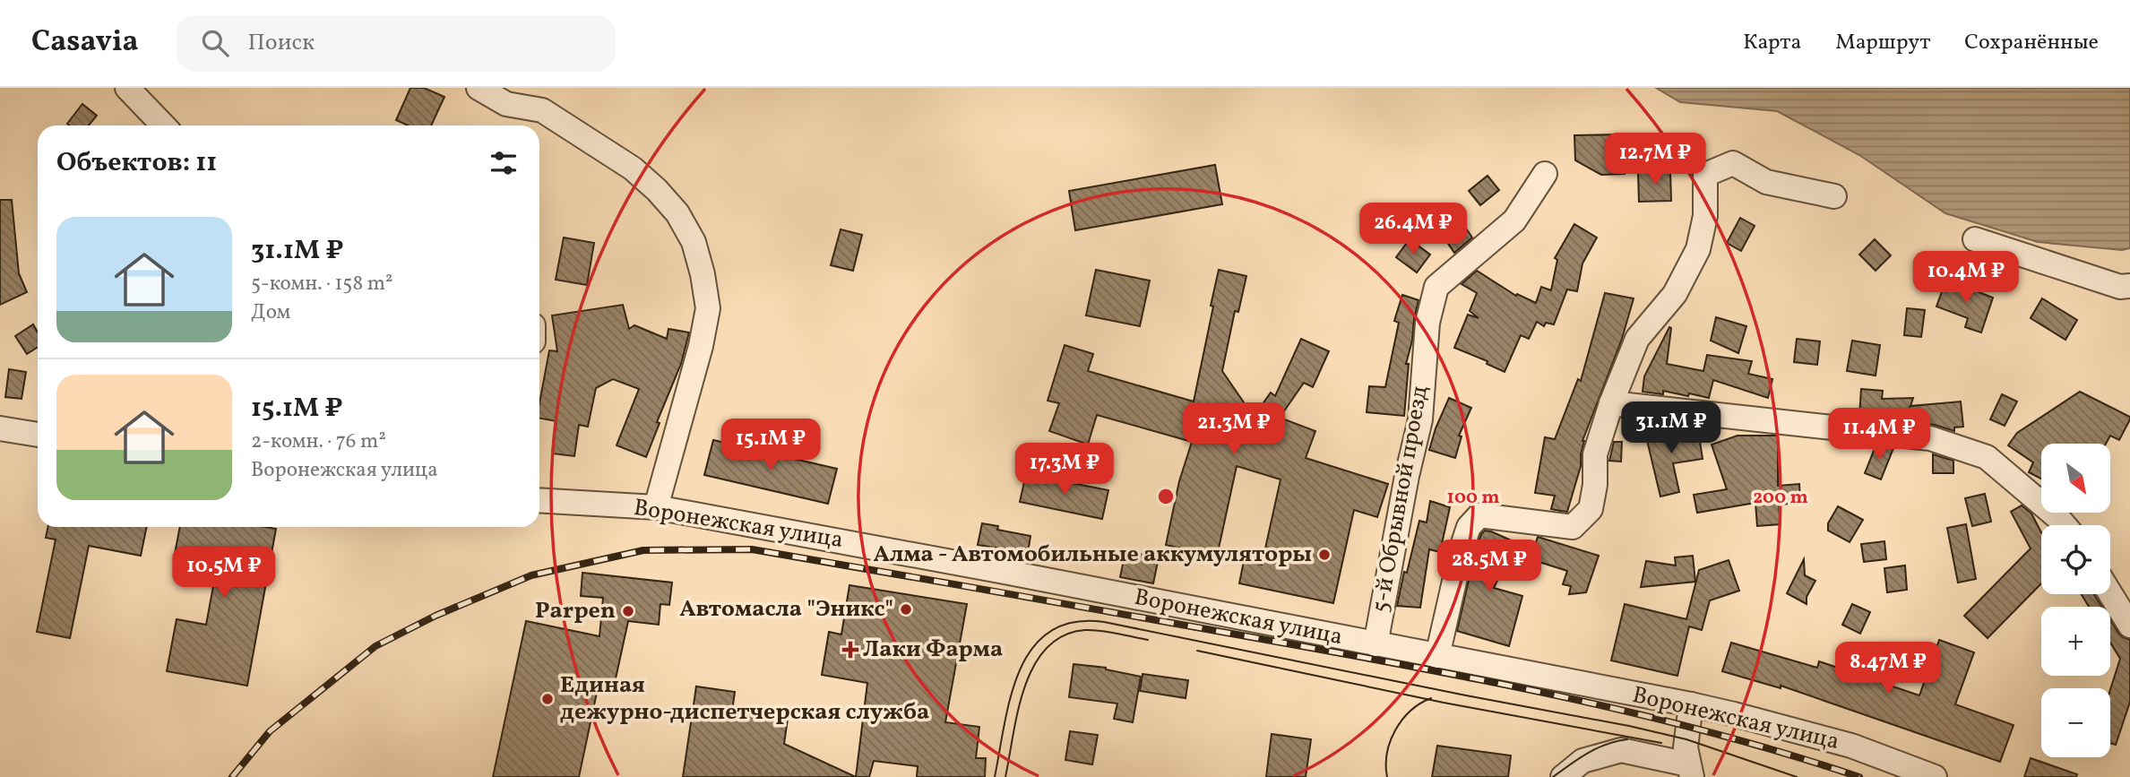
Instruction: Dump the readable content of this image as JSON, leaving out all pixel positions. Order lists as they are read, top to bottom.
{
  "streets": {
    "street": ["5-й Обрывной проезд", "Воронежская улица"]
  },
  "crossings": [
    ["5-й Обрывной проезд", "Воронежская улица"]
  ],
  "places": {
    "other": [
      "Алма - Автомобильные аккумуляторы",
      "Автомасла \"Эникс\"",
      "Parpen",
      "Единая дежурно-диспетчерская служба"
    ],
    "health": ["Лаки Фарма"]
  },
  "north": "bottom right",
  "page": {
    "header": "Casavia",
    "search": "Поиск",
    "nav": ["Карта", "Маршрут", "Сохранённые"],
    "heading": "Объектов: 11",
    "price": [
      "12.7M ₽",
      "26.4M ₽",
      "10.4M ₽",
      "31.1M ₽",
      "21.3M ₽",
      "11.4M ₽",
      "15.1M ₽",
      "17.3M ₽",
      "28.5M ₽",
      "10.5M ₽",
      "8.47M ₽"
    ],
    "list": [
      {
        "name": "31.1M ₽",
        "note": "5-комн. · 158 m² · Дом"
      },
      {
        "name": "15.1M ₽",
        "note": "2-комн. · 76 m² · Воронежская улица"
      }
    ],
    "map_buttons": ["+", "−"]
  },
  "rings": ["100 m", "200 m"]
}
